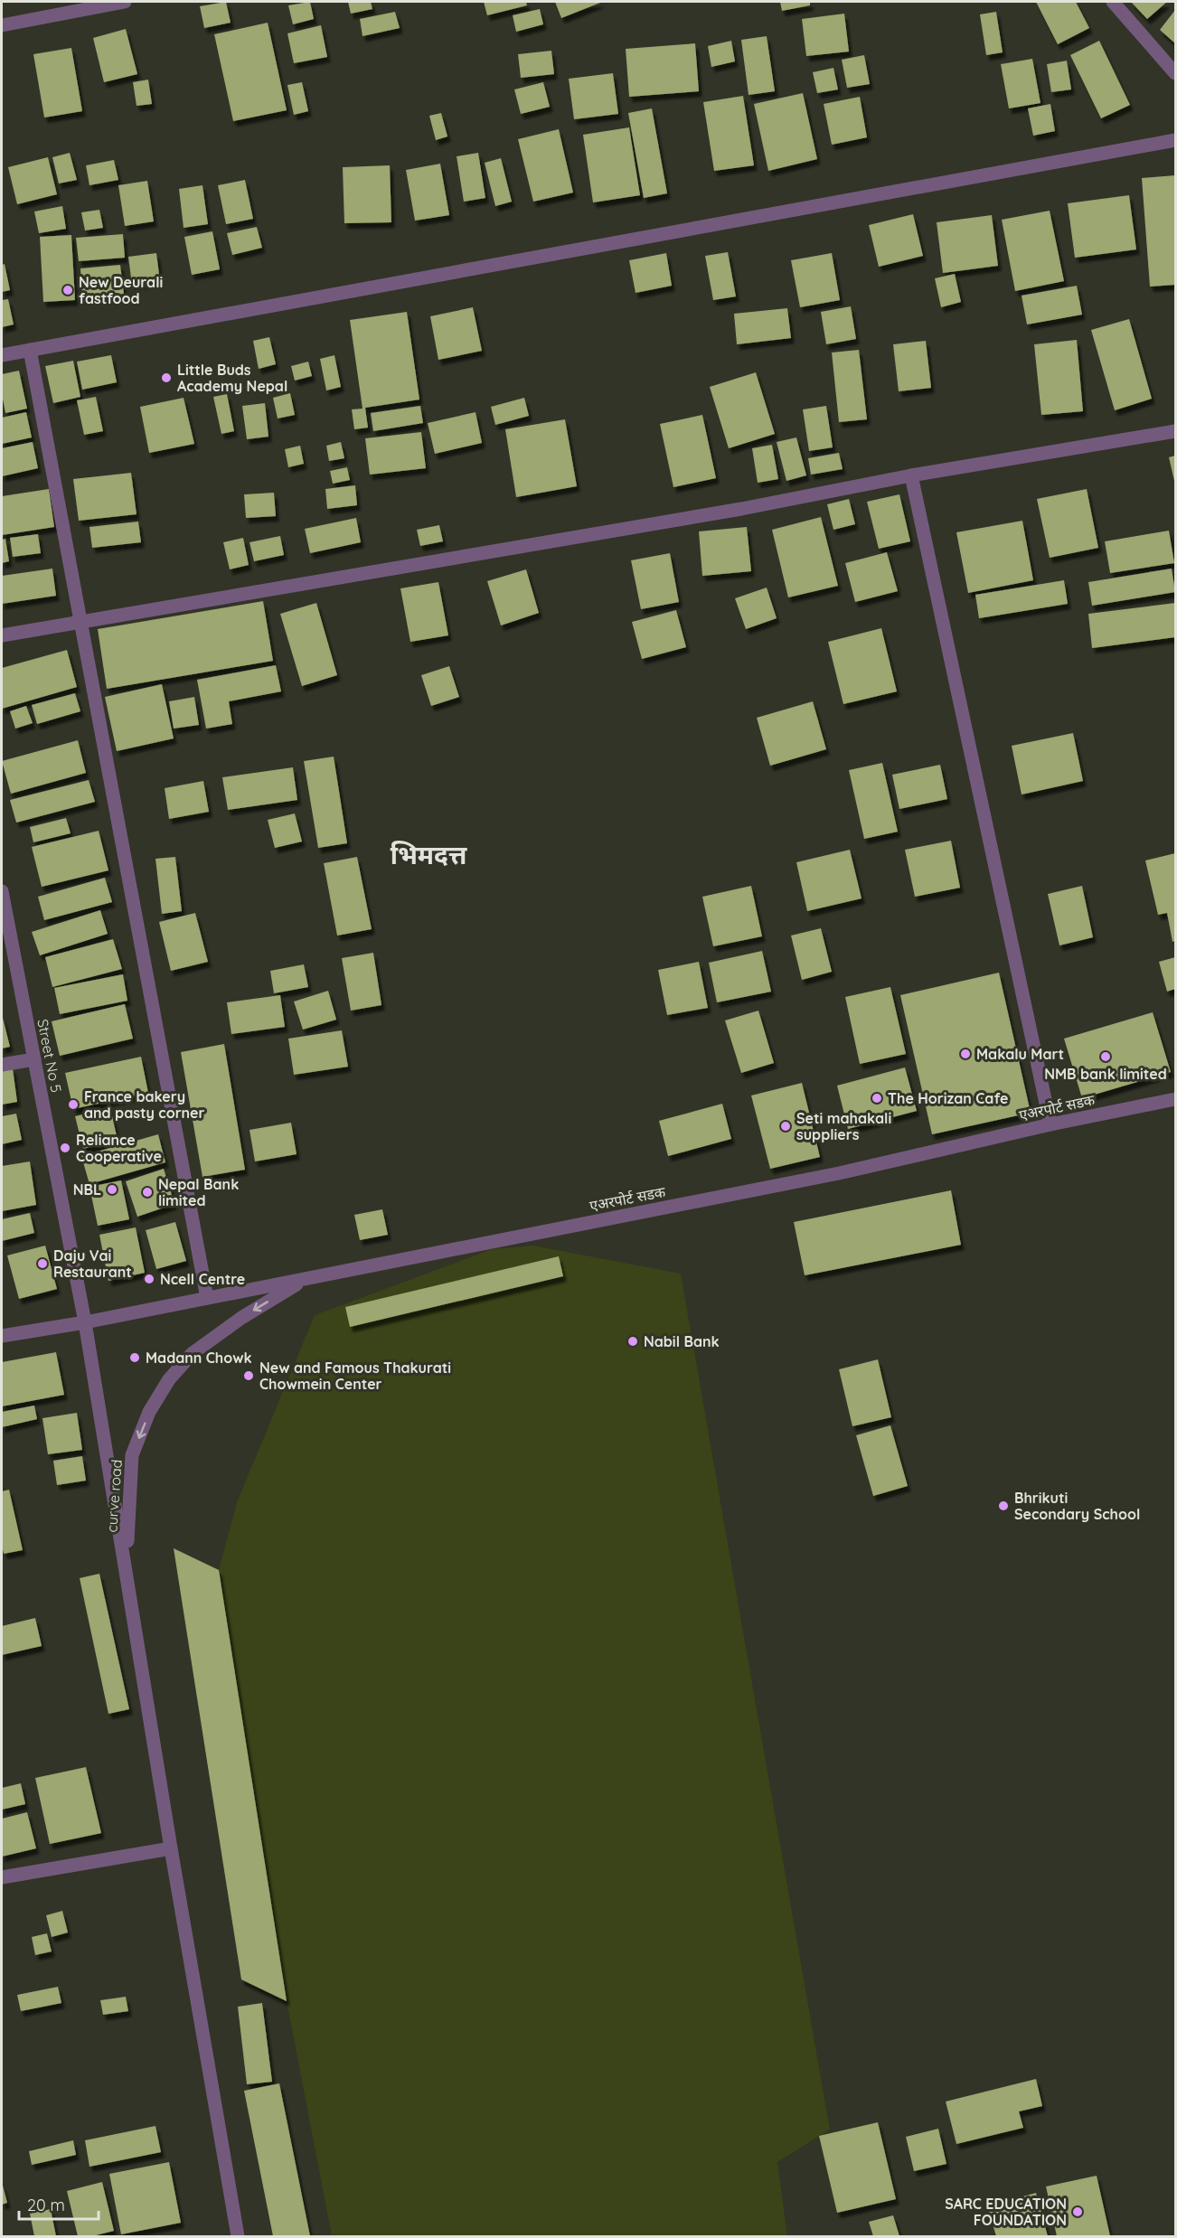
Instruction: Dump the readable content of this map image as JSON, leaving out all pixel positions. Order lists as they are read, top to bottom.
{
  "streets": {
    "street": ["Street No 5", "एअरपोर्ट सडक", "curve road"]
  },
  "crossings": [
    ["Street No 5", "एअरपोर्ट सडक"],
    ["Street No 5", "curve road"],
    ["एअरपोर्ट सडक", "curve road"]
  ],
  "one_way": ["curve road"],
  "districts": ["भिमदत्त"],
  "places": [
    "New Deurali fastfood",
    "Little Buds Academy Nepal",
    "Makalu Mart",
    "NMB bank limited",
    "The Horizan Cafe",
    "France bakery and pasty corner",
    "Seti mahakali suppliers",
    "Reliance Cooperative",
    "NBL",
    "Nepal Bank limited",
    "Daju Vai Restaurant",
    "Ncell Centre",
    "Nabil Bank",
    "Madann Chowk",
    "New and Famous Thakurati Chowmein Center",
    "Bhrikuti Secondary School",
    "SARC EDUCATION FOUNDATION"
  ],
  "scale_bar": "20 m"
}
